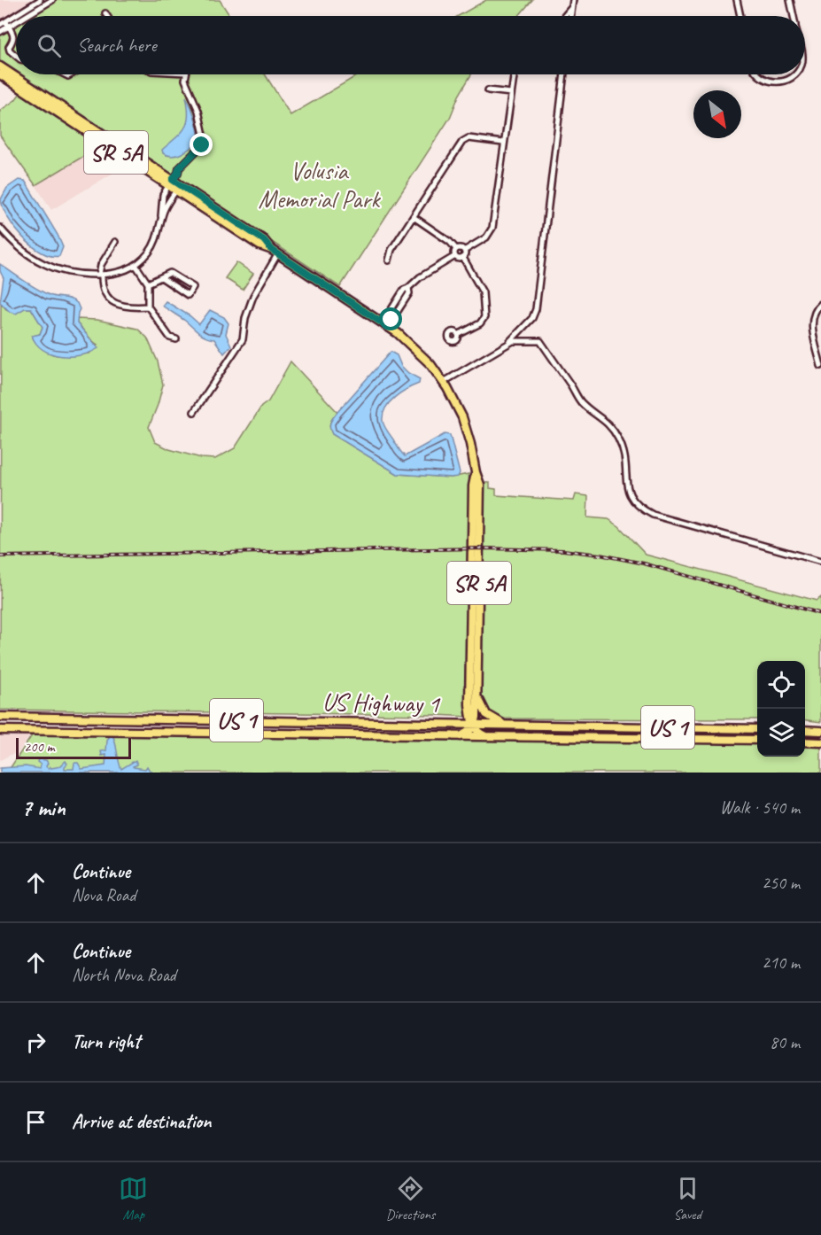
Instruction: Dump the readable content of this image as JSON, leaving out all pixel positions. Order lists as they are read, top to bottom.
{
  "streets": {
    "main road": ["SR 5A", "US Highway 1", "US 1"]
  },
  "crossings": [
    ["SR 5A", "US Highway 1"]
  ],
  "parks": ["Volusia Memorial Park"],
  "scale_bar": "200 m",
  "north": "bottom right",
  "page": {
    "search": "Search here",
    "scale": "200 m",
    "heading": ["7 min", "Walk · 540 m"],
    "list": [
      ["Continue", "Nova Road", "250 m"],
      ["Continue", "North Nova Road", "210 m"],
      ["Turn right", "80 m"],
      "Arrive at destination"
    ],
    "nav": ["Map", "Directions", "Saved"]
  }
}
